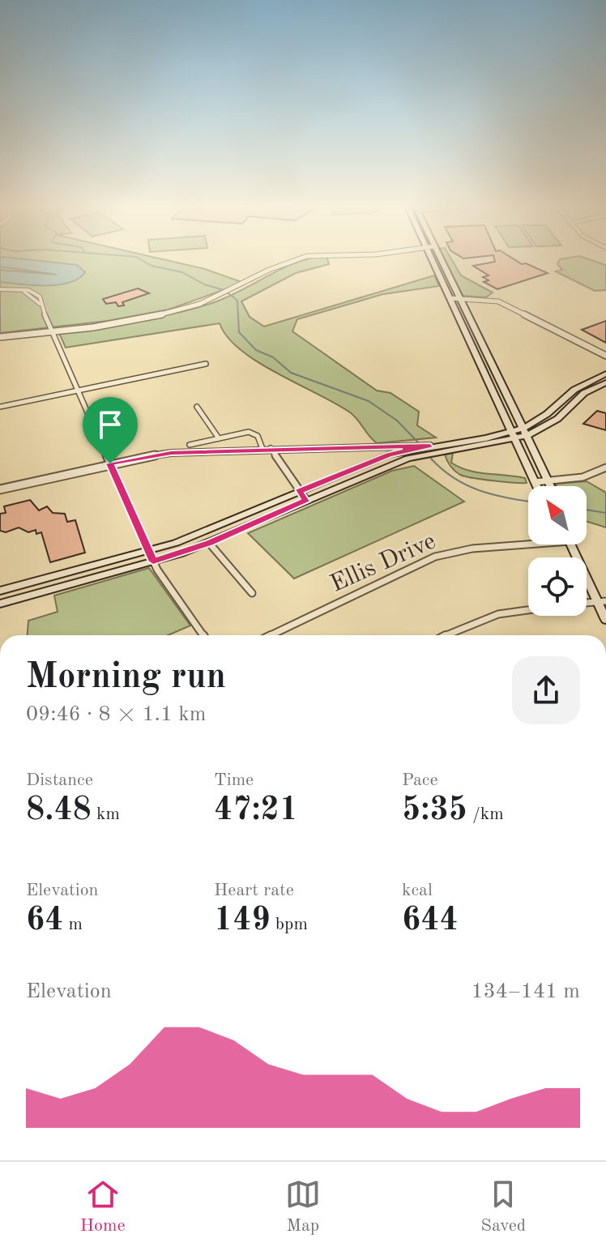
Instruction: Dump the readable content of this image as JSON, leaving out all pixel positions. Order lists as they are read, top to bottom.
{
  "streets": {
    "street": ["Ellis Drive"]
  },
  "north": "top left",
  "page": {
    "heading": ["Morning run", "09:46 · 8 × 1.1 km"],
    "stats": [
      ["Distance", "8.48 km"],
      ["Time", "47:21"],
      ["Pace", "5:35 /km"],
      ["Elevation", "64 m"],
      ["Heart rate", "149 bpm"],
      ["kcal", "644"]
    ],
    "chart": ["Elevation", "134–141 m"],
    "tabs": ["Home", "Map", "Saved"]
  }
}
